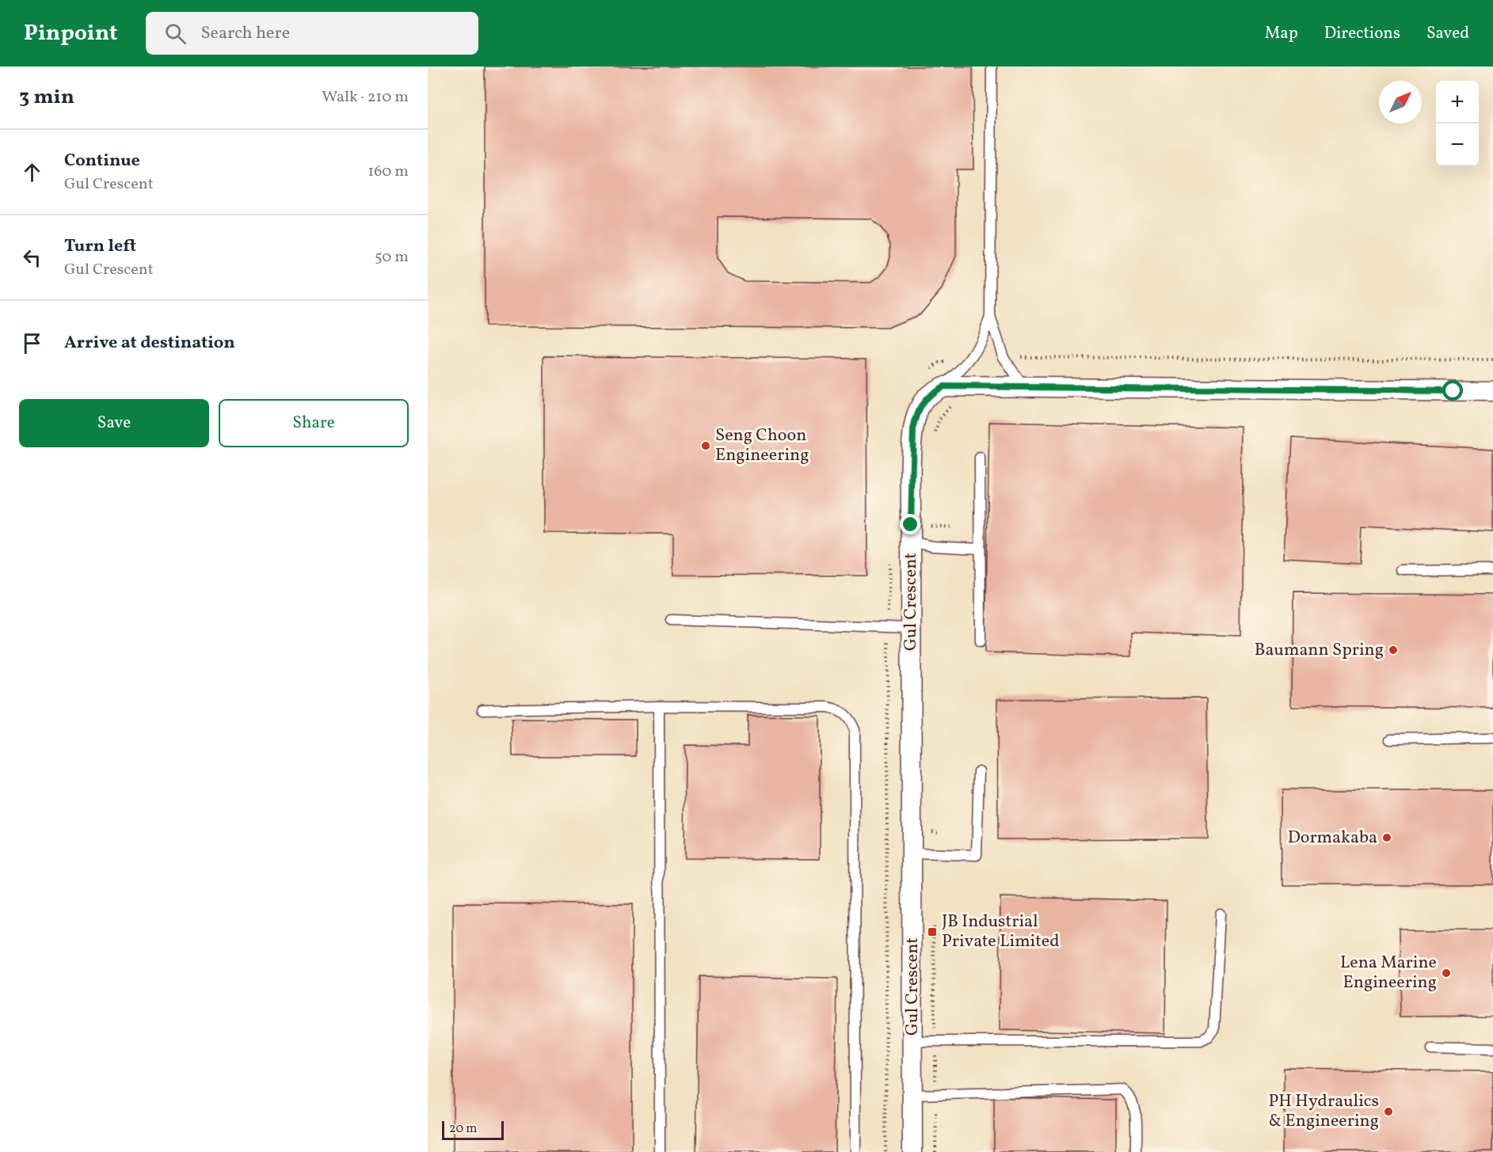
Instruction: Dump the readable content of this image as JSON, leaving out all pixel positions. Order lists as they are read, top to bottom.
{
  "streets": {
    "street": ["Gul Crescent"]
  },
  "places": {
    "other": [
      "Seng Choon Engineering",
      "Baumann Spring",
      "Dormakaba",
      "Lena Marine Engineering",
      "PH Hydraulics & Engineering"
    ],
    "transit": ["JB Industrial Private Limited"]
  },
  "scale_bar": "20 m",
  "north": "top right",
  "page": {
    "header": "Pinpoint",
    "search": "Search here",
    "nav": ["Map", "Directions", "Saved"],
    "heading": ["3 min", "Walk · 210 m"],
    "map_buttons": ["+", "−"],
    "list": [
      ["Continue", "Gul Crescent", "160 m"],
      ["Turn left", "Gul Crescent", "50 m"],
      "Arrive at destination"
    ],
    "buttons": ["Save", "Share"],
    "scale": "20 m"
  }
}
